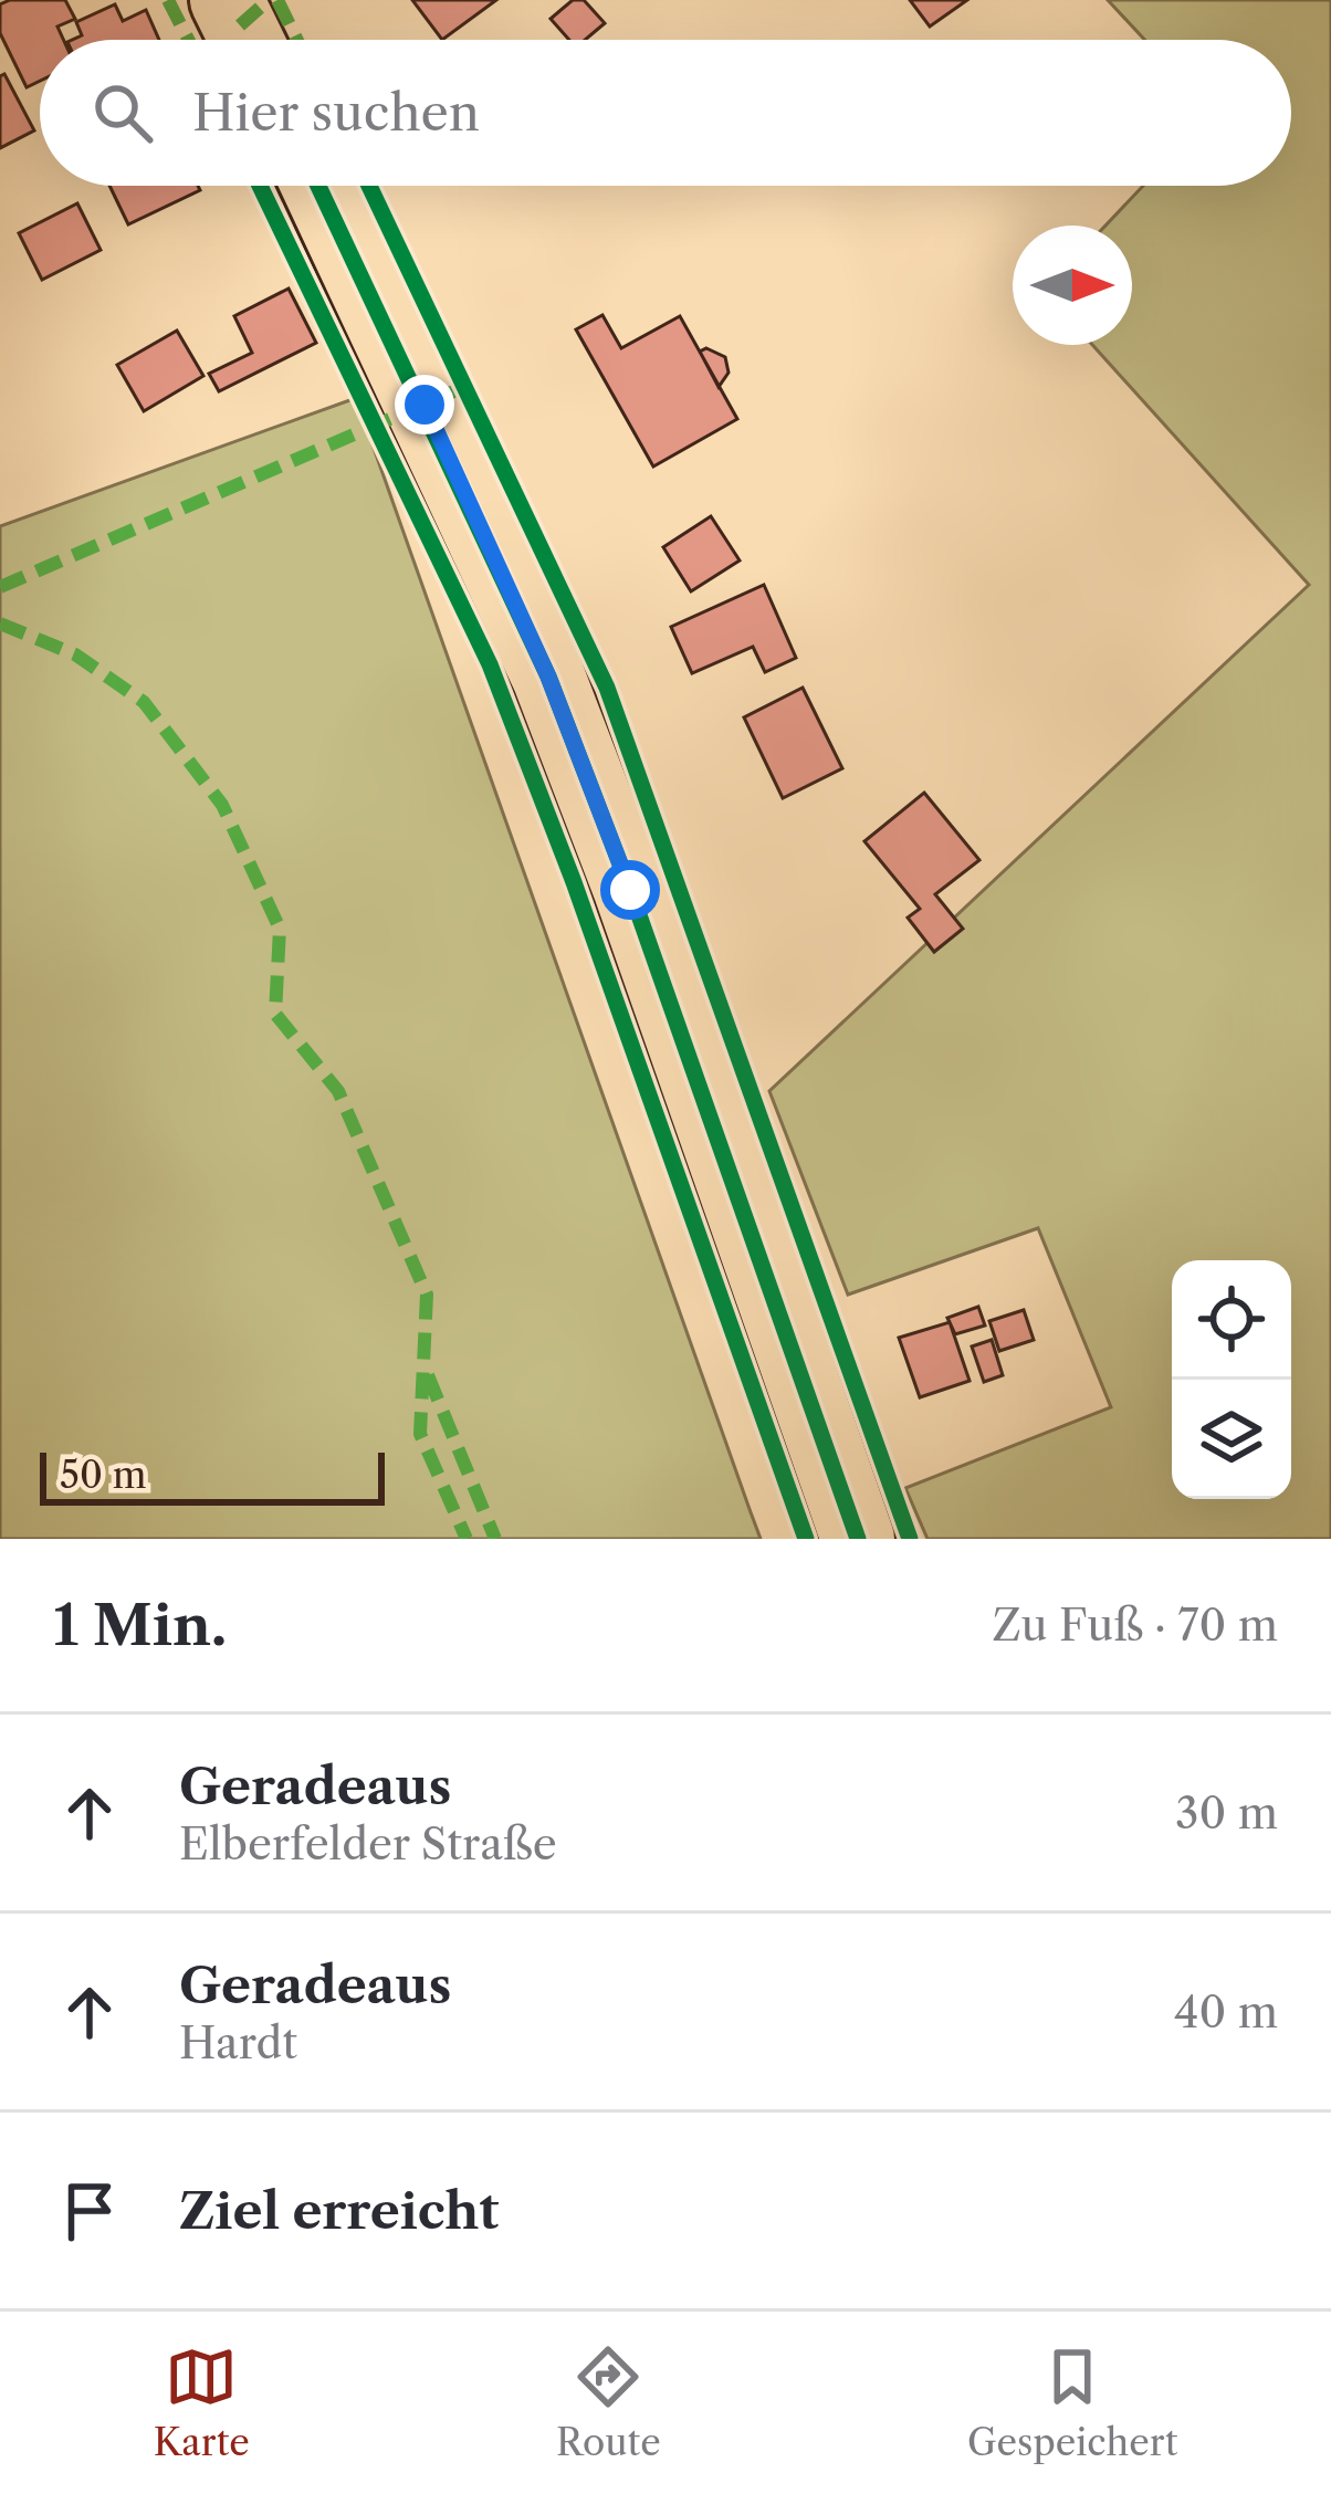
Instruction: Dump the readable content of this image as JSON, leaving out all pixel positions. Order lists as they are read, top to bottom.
{
  "scale_bar": "50 m",
  "north": "right",
  "page": {
    "search": "Hier suchen",
    "scale": "50 m",
    "heading": ["1 Min.", "Zu Fuß · 70 m"],
    "list": [
      ["Geradeaus", "Elberfelder Straße", "30 m"],
      ["Geradeaus", "Hardt", "40 m"],
      "Ziel erreicht"
    ],
    "nav": ["Karte", "Route", "Gespeichert"]
  }
}
